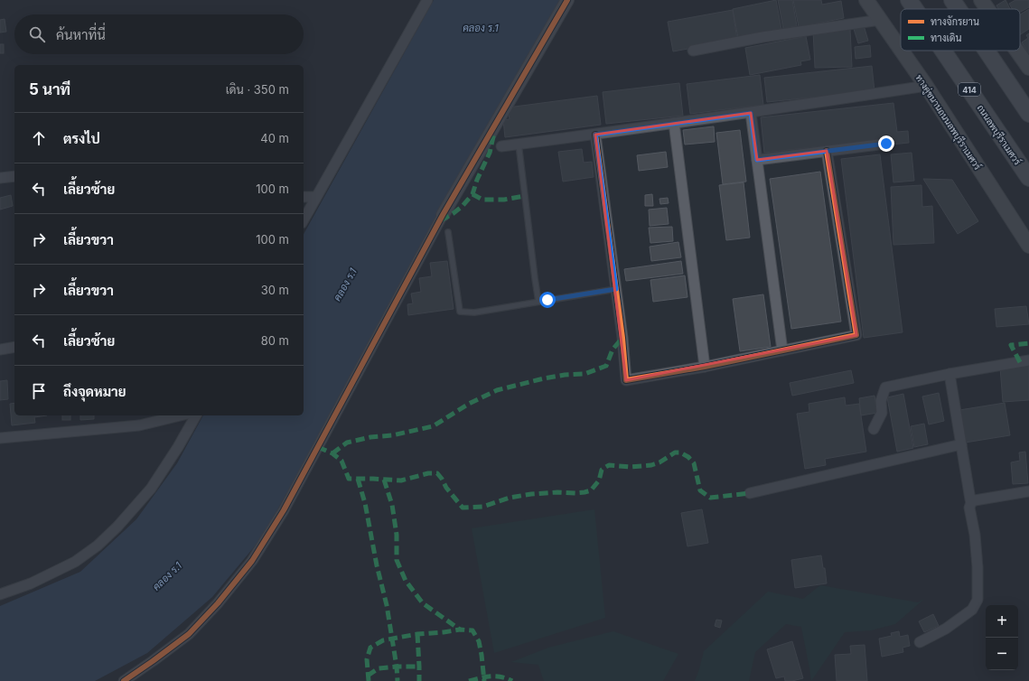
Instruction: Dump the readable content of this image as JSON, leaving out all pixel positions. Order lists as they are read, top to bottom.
{
  "streets": {
    "main road": ["414", "ทางคู่ขนานถนนลพบุรีราเมศวร์", "ถนนลพบุรีราเมศวร์"]
  },
  "water": ["คลอง ร.1"],
  "legend": ["ทางจักรยาน", "ทางเดิน"],
  "page": {
    "search": "ค้นหาที่นี่",
    "heading": ["5 นาที", "เดิน · 350 m"],
    "list": [
      ["ตรงไป", "40 m"],
      ["เลี้ยวซ้าย", "100 m"],
      ["เลี้ยวขวา", "100 m"],
      ["เลี้ยวขวา", "30 m"],
      ["เลี้ยวซ้าย", "80 m"],
      "ถึงจุดหมาย"
    ],
    "map_buttons": ["+", "−"]
  }
}
